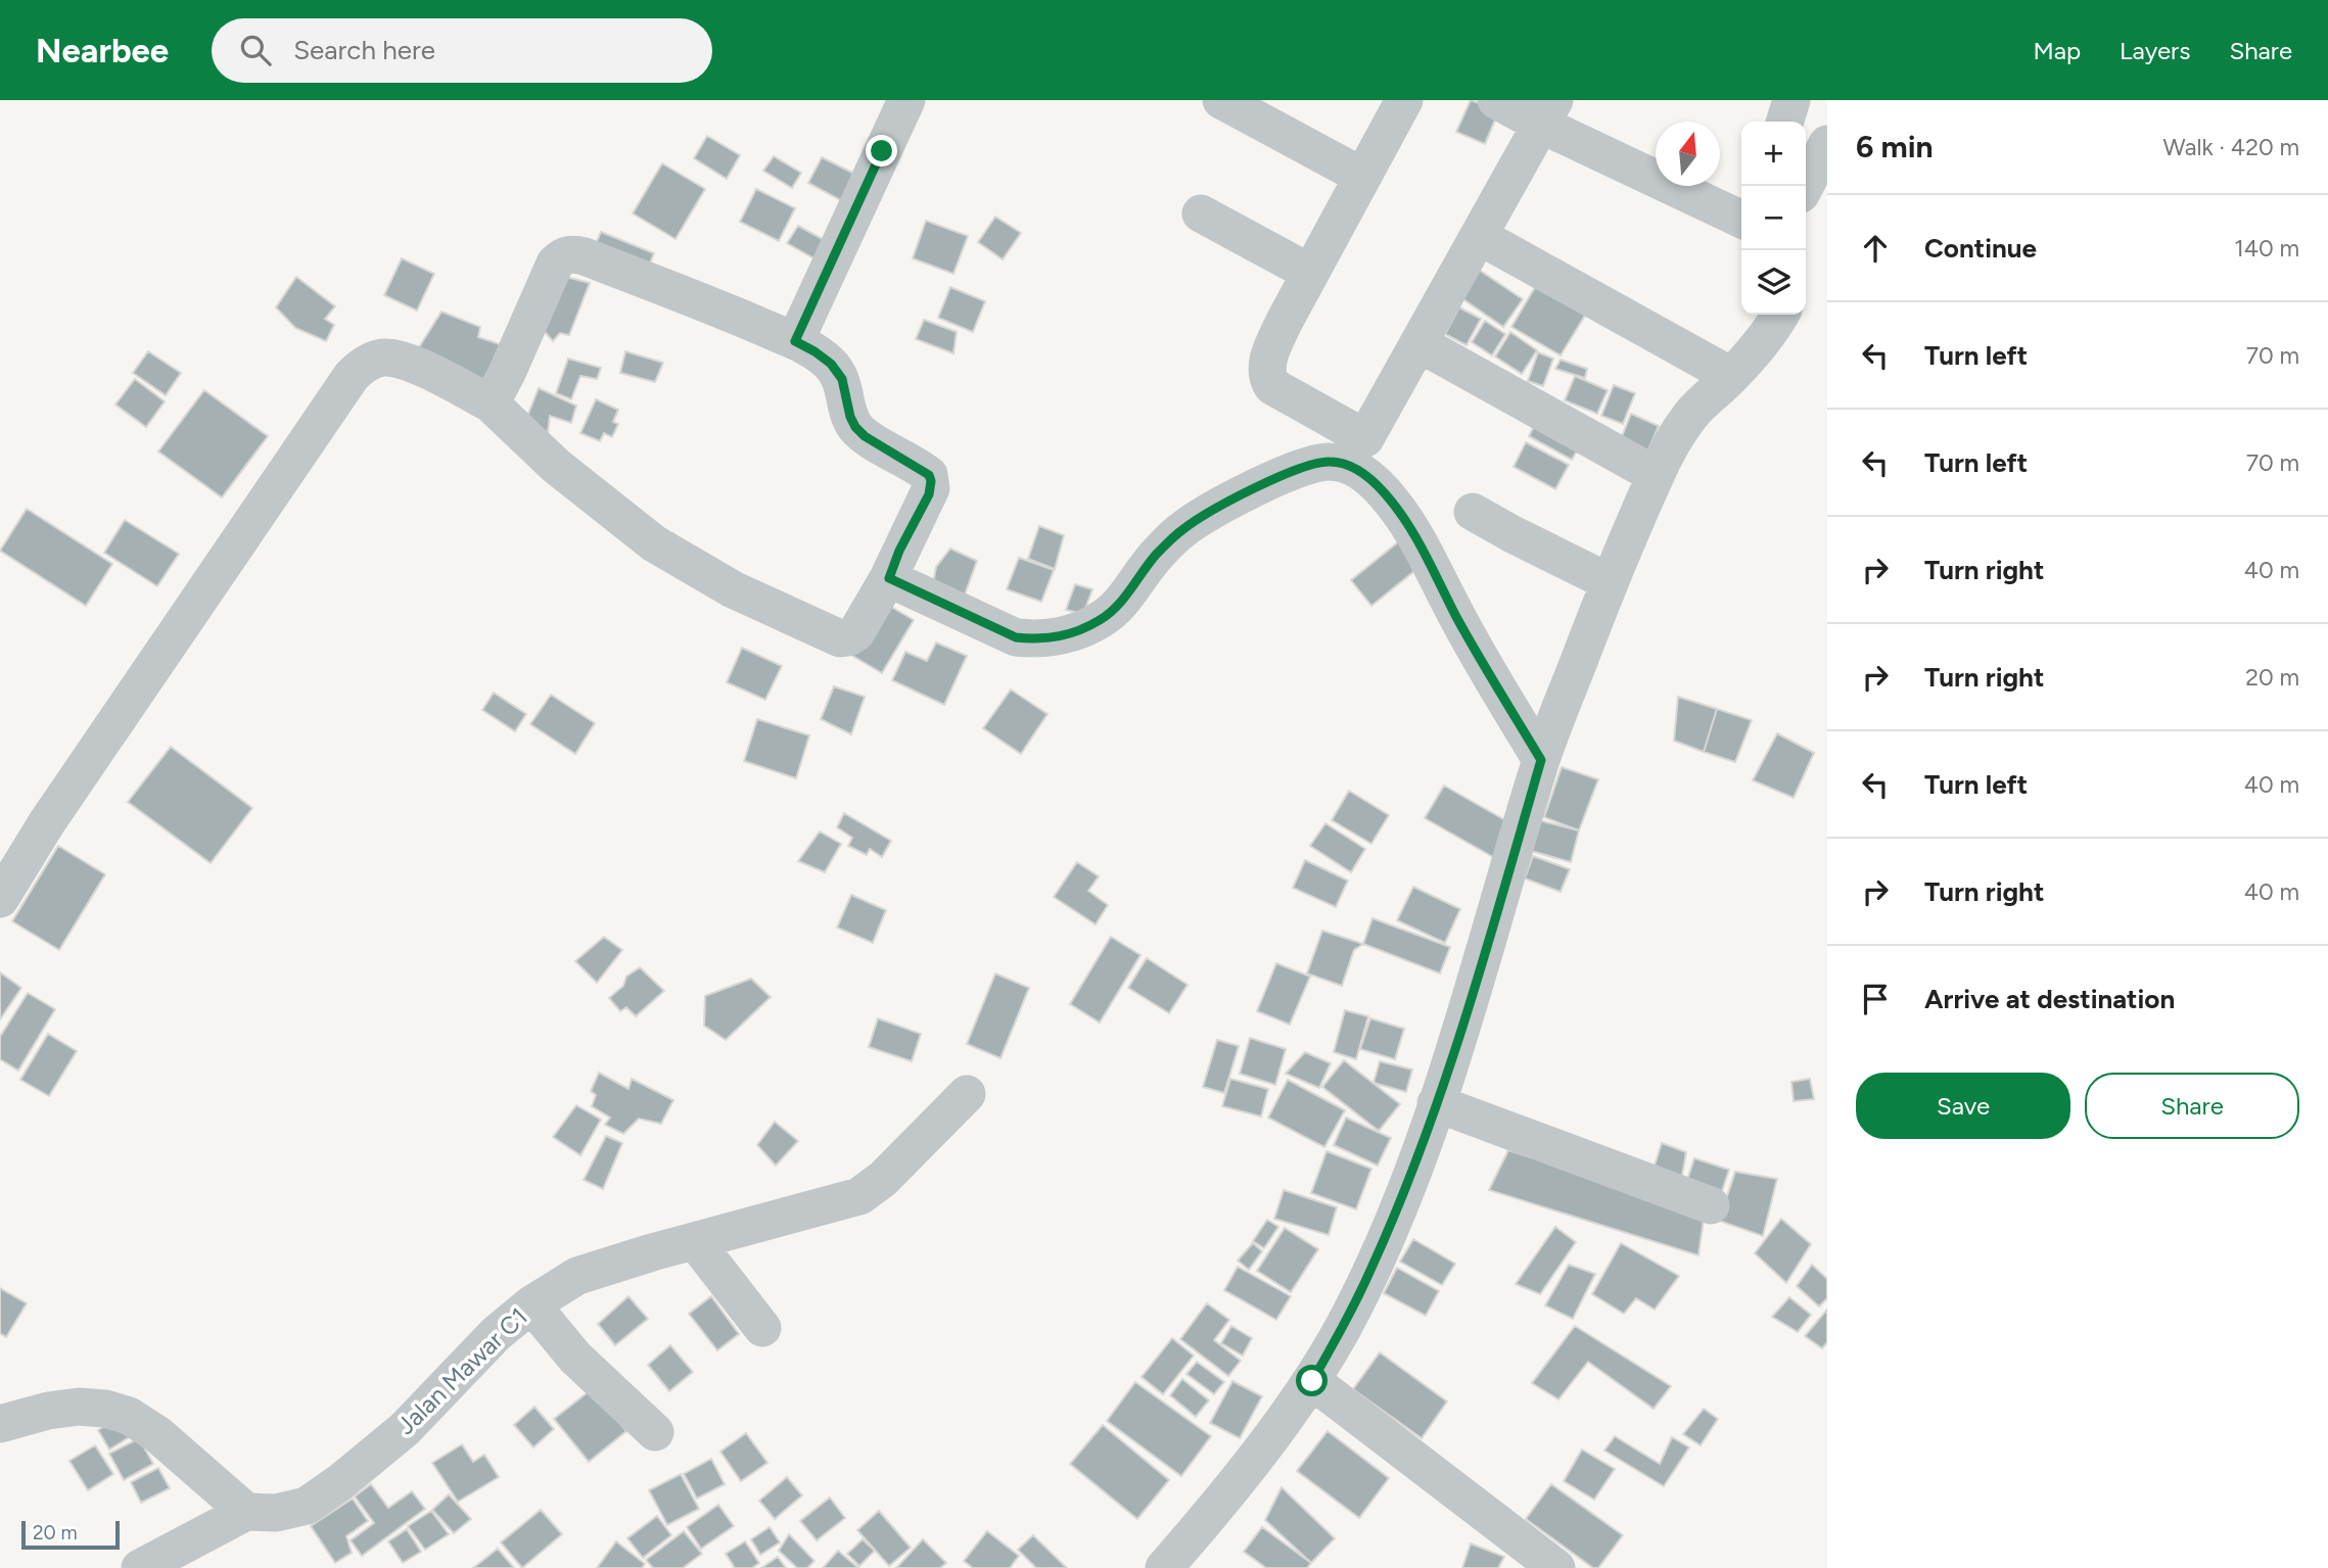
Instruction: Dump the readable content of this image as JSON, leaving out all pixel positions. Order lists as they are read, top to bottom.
{
  "streets": {
    "street": ["Jalan Mawar C1"]
  },
  "scale_bar": "20 m",
  "north": "top",
  "page": {
    "header": "Nearbee",
    "search": "Search here",
    "nav": ["Map", "Layers", "Share"],
    "heading": ["6 min", "Walk · 420 m"],
    "map_buttons": ["+", "−"],
    "list": [
      ["Continue", "140 m"],
      ["Turn left", "70 m"],
      ["Turn left", "70 m"],
      ["Turn right", "40 m"],
      ["Turn right", "20 m"],
      ["Turn left", "40 m"],
      ["Turn right", "40 m"],
      "Arrive at destination"
    ],
    "buttons": ["Save", "Share"],
    "scale": "20 m"
  }
}
